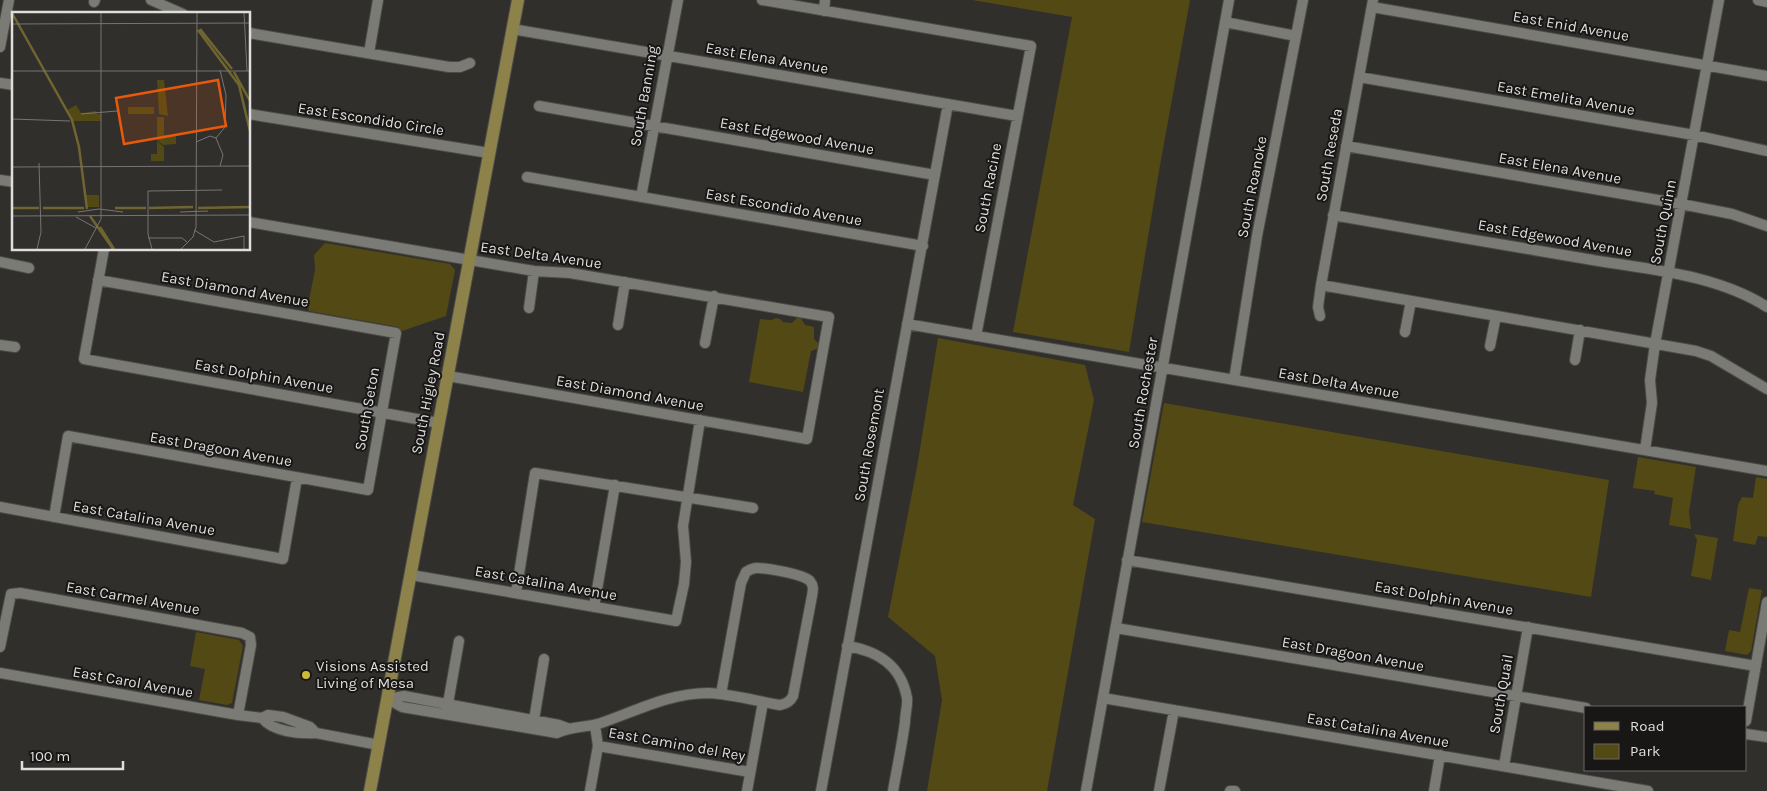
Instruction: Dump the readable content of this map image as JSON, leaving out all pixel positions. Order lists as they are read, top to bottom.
{
  "streets": {
    "main road": ["South Higley Road"],
    "street": [
      "East Enid Avenue",
      "East Elena Avenue",
      "South Banning",
      "East Emelita Avenue",
      "East Escondido Circle",
      "East Edgewood Avenue",
      "South Reseda",
      "South Roanoke",
      "South Racine",
      "East Escondido Avenue",
      "South Quinn",
      "East Delta Avenue",
      "East Diamond Avenue",
      "East Dolphin Avenue",
      "South Rochester",
      "South Seton",
      "South Rosemont",
      "East Dragoon Avenue",
      "East Catalina Avenue",
      "East Carmel Avenue",
      "East Carol Avenue",
      "South Quail",
      "East Camino del Rey"
    ]
  },
  "crossings": [
    ["East Enid Avenue", "South Reseda"],
    ["East Enid Avenue", "South Quinn"],
    ["East Elena Avenue", "South Banning"],
    ["East Elena Avenue", "South Reseda"],
    ["East Elena Avenue", "South Racine"],
    ["East Elena Avenue", "South Quinn"],
    ["East Elena Avenue", "South Higley Road"],
    ["East Elena Avenue", "South Rosemont"],
    ["South Banning", "East Edgewood Avenue"],
    ["South Banning", "East Escondido Avenue"],
    ["East Emelita Avenue", "South Reseda"],
    ["East Emelita Avenue", "South Quinn"],
    ["East Escondido Circle", "South Higley Road"],
    ["East Edgewood Avenue", "South Reseda"],
    ["East Edgewood Avenue", "South Quinn"],
    ["East Edgewood Avenue", "South Rosemont"],
    ["South Roanoke", "East Delta Avenue"],
    ["South Racine", "East Delta Avenue"],
    ["East Escondido Avenue", "South Rosemont"],
    ["South Quinn", "East Delta Avenue"],
    ["East Delta Avenue", "East Diamond Avenue"],
    ["East Delta Avenue", "South Higley Road"],
    ["East Delta Avenue", "South Rochester"],
    ["East Delta Avenue", "South Rosemont"],
    ["East Diamond Avenue", "East Dolphin Avenue"],
    ["East Diamond Avenue", "South Higley Road"],
    ["East Diamond Avenue", "South Seton"],
    ["East Dolphin Avenue", "South Higley Road"],
    ["East Dolphin Avenue", "South Rochester"],
    ["East Dolphin Avenue", "South Seton"],
    ["East Dolphin Avenue", "South Quail"],
    ["South Higley Road", "East Catalina Avenue"],
    ["South Higley Road", "East Carol Avenue"],
    ["South Rochester", "East Dragoon Avenue"],
    ["South Rochester", "East Catalina Avenue"],
    ["South Seton", "East Dragoon Avenue"],
    ["East Dragoon Avenue", "East Catalina Avenue"],
    ["East Dragoon Avenue", "South Quail"],
    ["East Catalina Avenue", "South Quail"],
    ["East Carmel Avenue", "East Carol Avenue"]
  ],
  "places": ["Visions Assisted Living of Mesa"],
  "legend": ["Road", "Park"],
  "scale_bar": "100 m"
}
